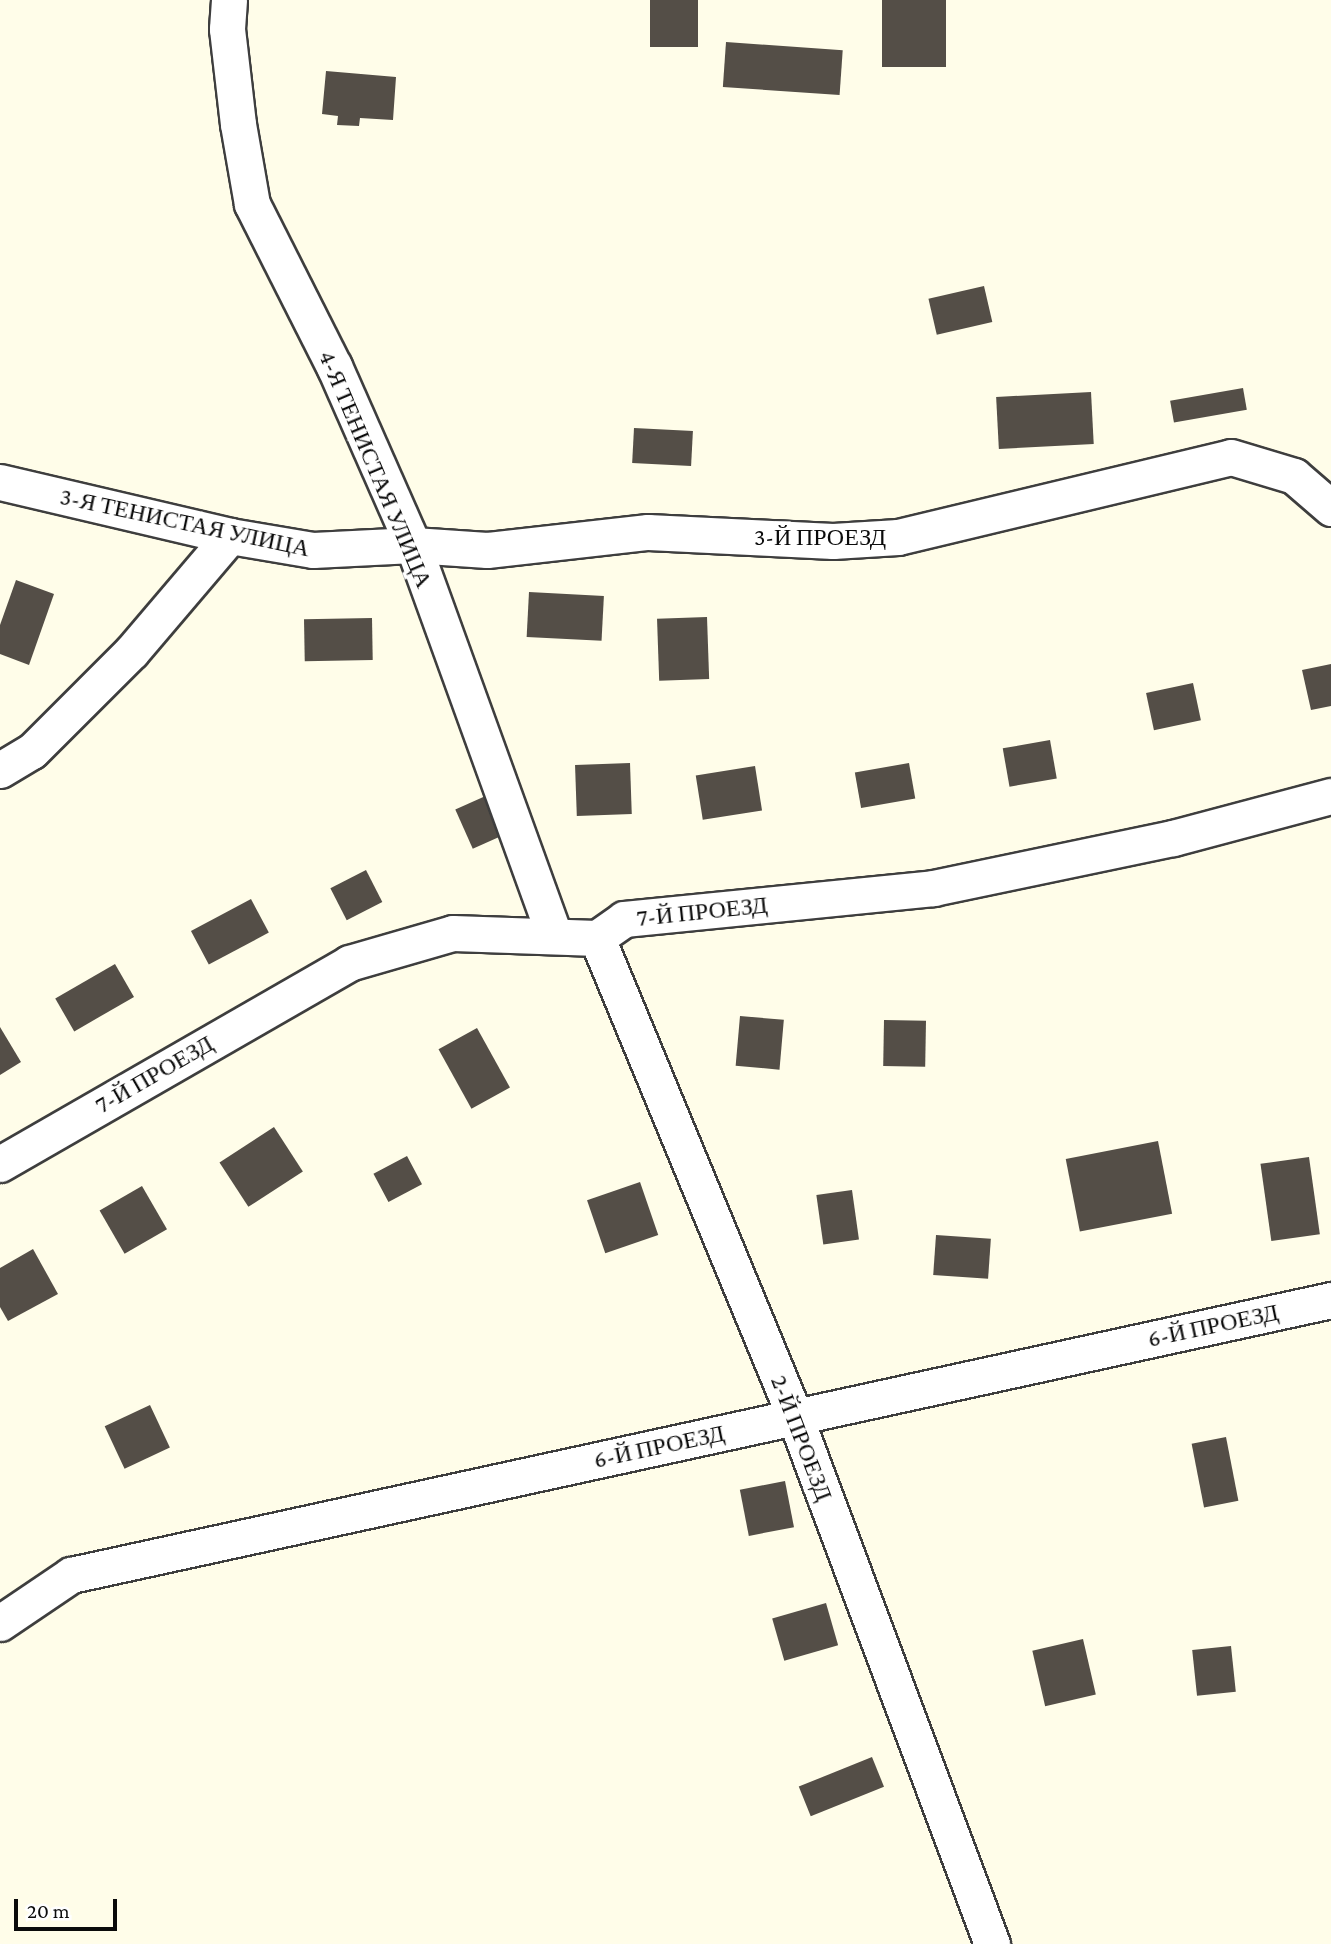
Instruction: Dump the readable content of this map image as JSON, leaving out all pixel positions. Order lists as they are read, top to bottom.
{
  "streets": {
    "street": [
      "4-Я ТЕНИСТАЯ УЛИЦА",
      "3-Я ТЕНИСТАЯ УЛИЦА",
      "3-Й ПРОЕЗД",
      "7-Й ПРОЕЗД",
      "6-Й ПРОЕЗД",
      "2-Й ПРОЕЗД"
    ]
  },
  "crossings": [
    ["4-Я ТЕНИСТАЯ УЛИЦА", "3-Я ТЕНИСТАЯ УЛИЦА"],
    ["4-Я ТЕНИСТАЯ УЛИЦА", "3-Й ПРОЕЗД"],
    ["4-Я ТЕНИСТАЯ УЛИЦА", "7-Й ПРОЕЗД"],
    ["3-Я ТЕНИСТАЯ УЛИЦА", "3-Й ПРОЕЗД"],
    ["7-Й ПРОЕЗД", "2-Й ПРОЕЗД"],
    ["6-Й ПРОЕЗД", "2-Й ПРОЕЗД"]
  ],
  "scale_bar": "20 m"
}
